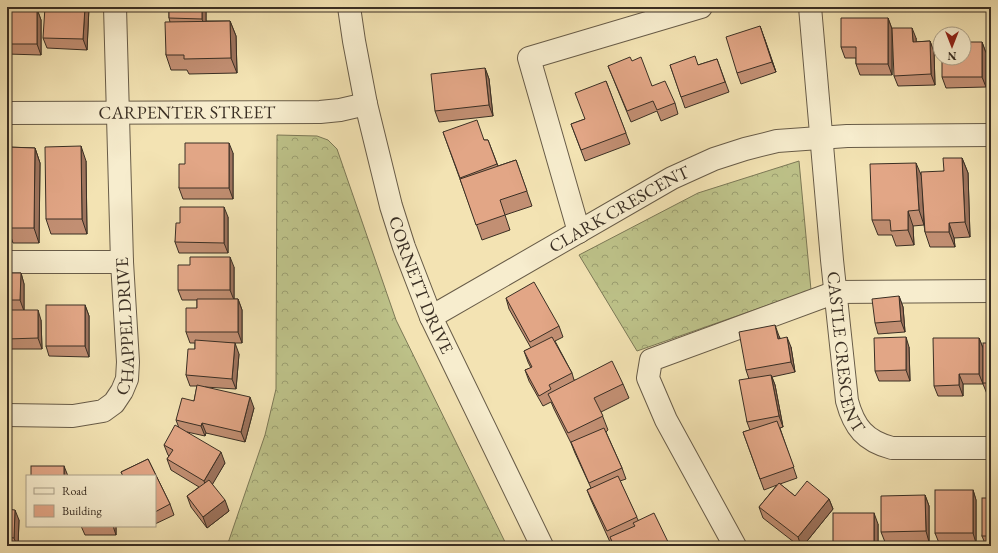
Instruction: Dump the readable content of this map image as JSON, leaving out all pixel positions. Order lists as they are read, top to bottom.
{
  "streets": {
    "street": [
      "CARPENTER STREET",
      "CLARK CRESCENT",
      "CORNETT DRIVE",
      "CHAPPEL DRIVE",
      "CASTLE CRESCENT"
    ]
  },
  "crossings": [
    ["CARPENTER STREET", "CORNETT DRIVE"],
    ["CARPENTER STREET", "CHAPPEL DRIVE"],
    ["CLARK CRESCENT", "CORNETT DRIVE"],
    ["CLARK CRESCENT", "CASTLE CRESCENT"]
  ],
  "legend": ["Road", "Building"],
  "north": "bottom"
}
